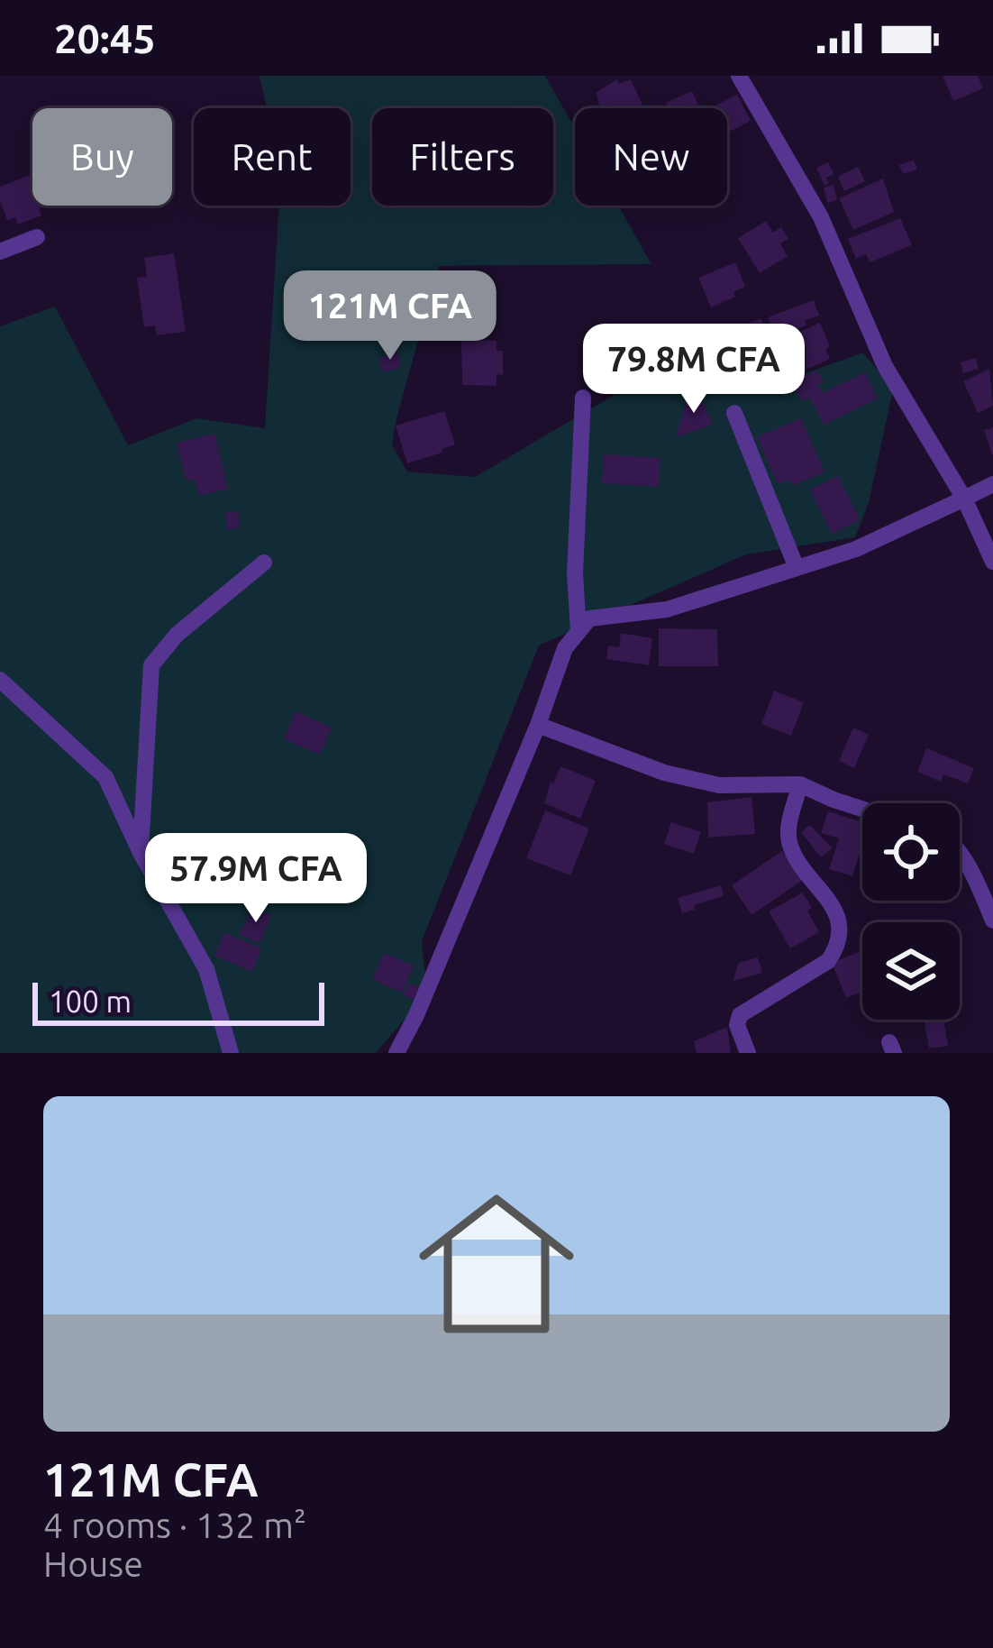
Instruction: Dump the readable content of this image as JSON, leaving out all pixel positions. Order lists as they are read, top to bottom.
{
  "scale_bar": "100 m",
  "page": {
    "status": "20:45",
    "chip": [
      "Buy",
      "Rent",
      "Filters",
      "New"
    ],
    "price": ["121M CFA", "79.8M CFA", "57.9M CFA"],
    "scale": "100 m",
    "list": [
      {
        "name": "121M CFA",
        "note": "4 rooms · 132 m² · House"
      }
    ]
  }
}
